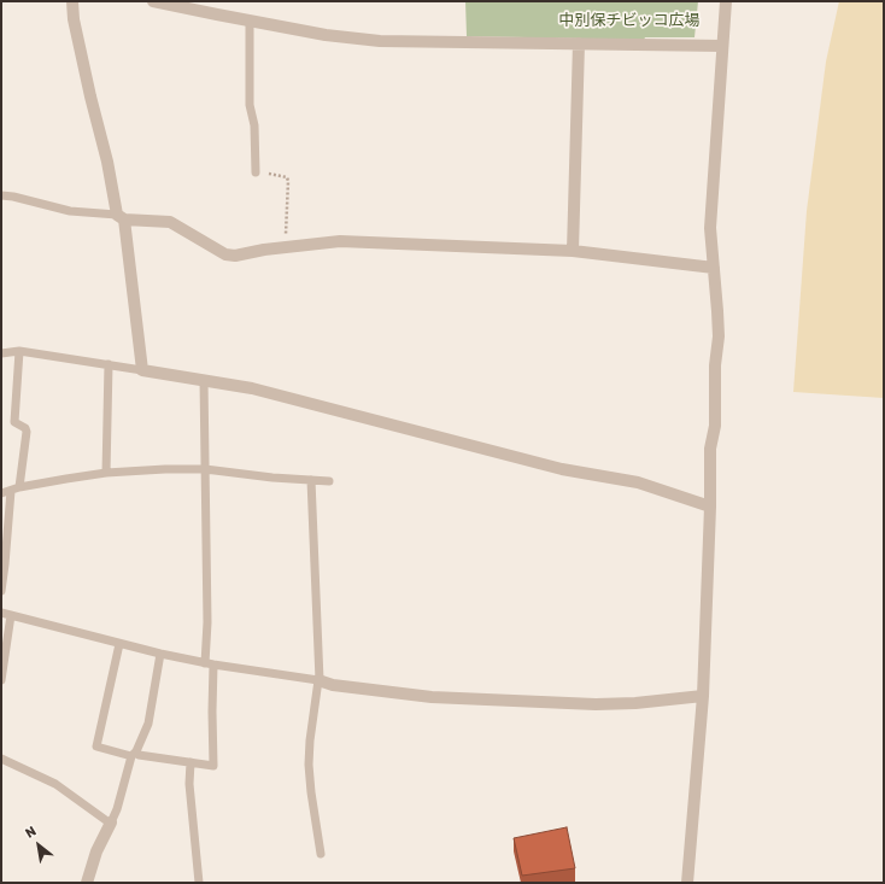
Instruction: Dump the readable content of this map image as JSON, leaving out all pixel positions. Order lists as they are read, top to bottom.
{
  "parks": ["中別保チビッコ広場"],
  "north": "top left"
}
